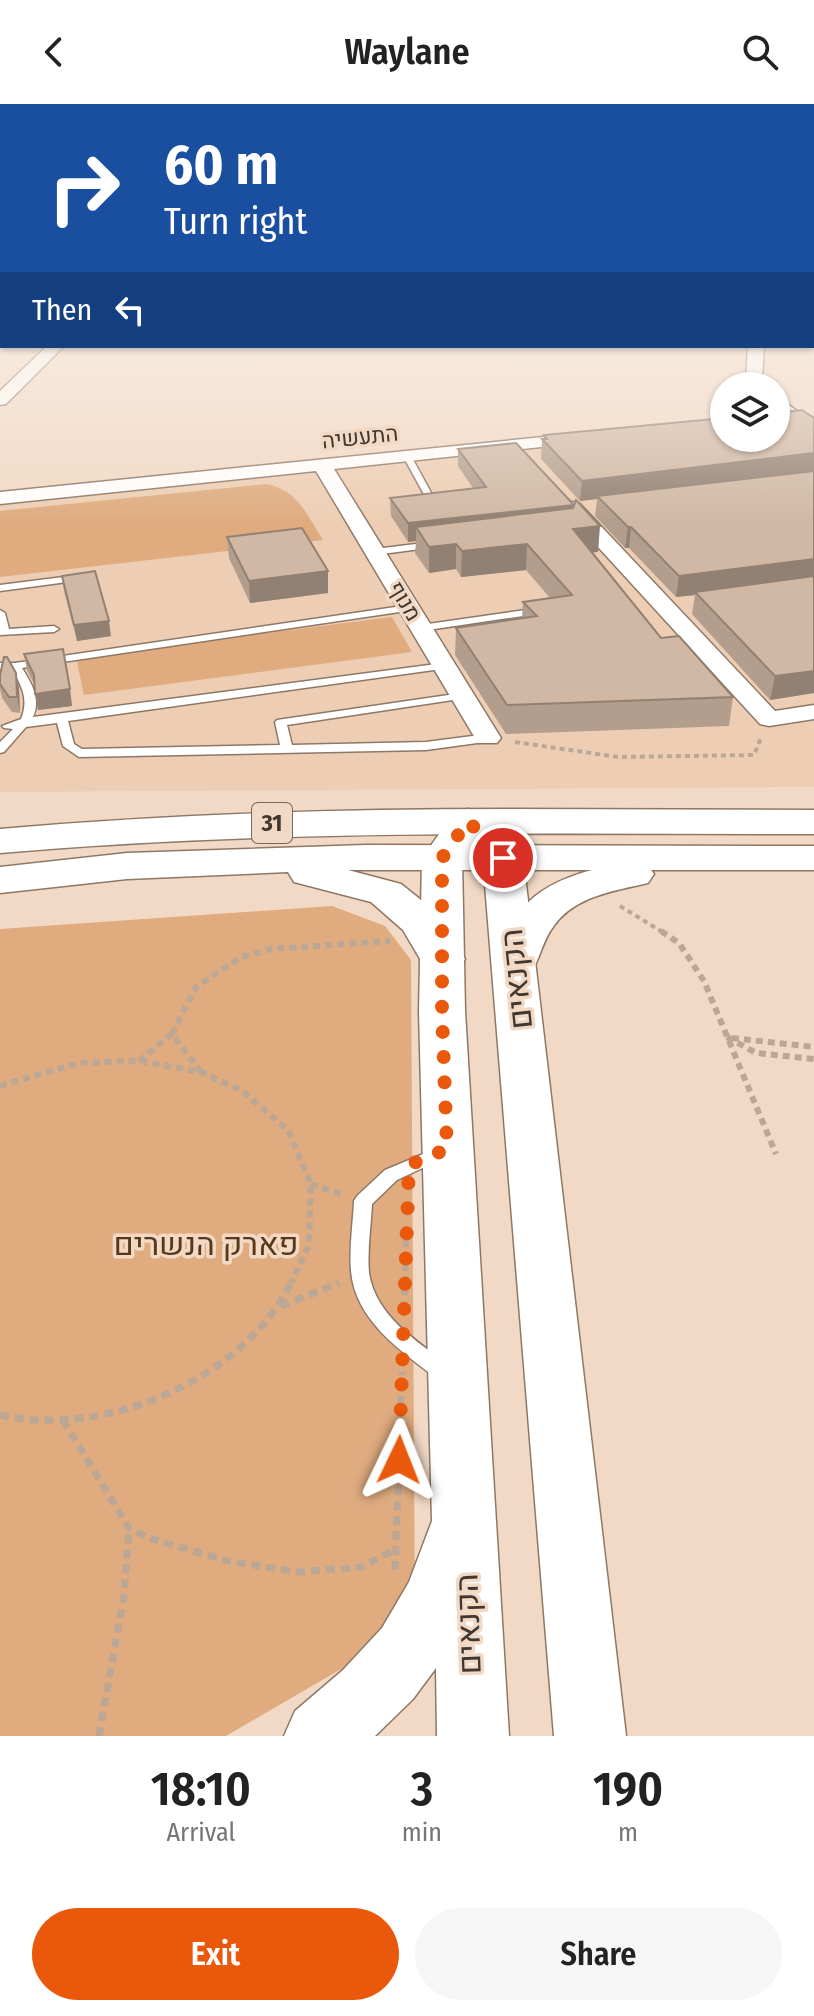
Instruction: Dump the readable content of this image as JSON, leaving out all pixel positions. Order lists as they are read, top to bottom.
{
  "streets": {
    "highway": ["31"],
    "main road": ["הקנאים"],
    "street": ["התעשיה", "מנוף"]
  },
  "crossings": [
    ["התעשיה", "מנוף"],
    ["31", "הקנאים"]
  ],
  "parks": ["פארק הנשרים"],
  "page": {
    "header": "Waylane",
    "turn": ["60 m", "Turn right"],
    "then": "Then",
    "eta": [
      "18:10",
      "Arrival",
      "3",
      "min",
      "190",
      "m"
    ],
    "buttons": ["Exit", "Share"]
  }
}
